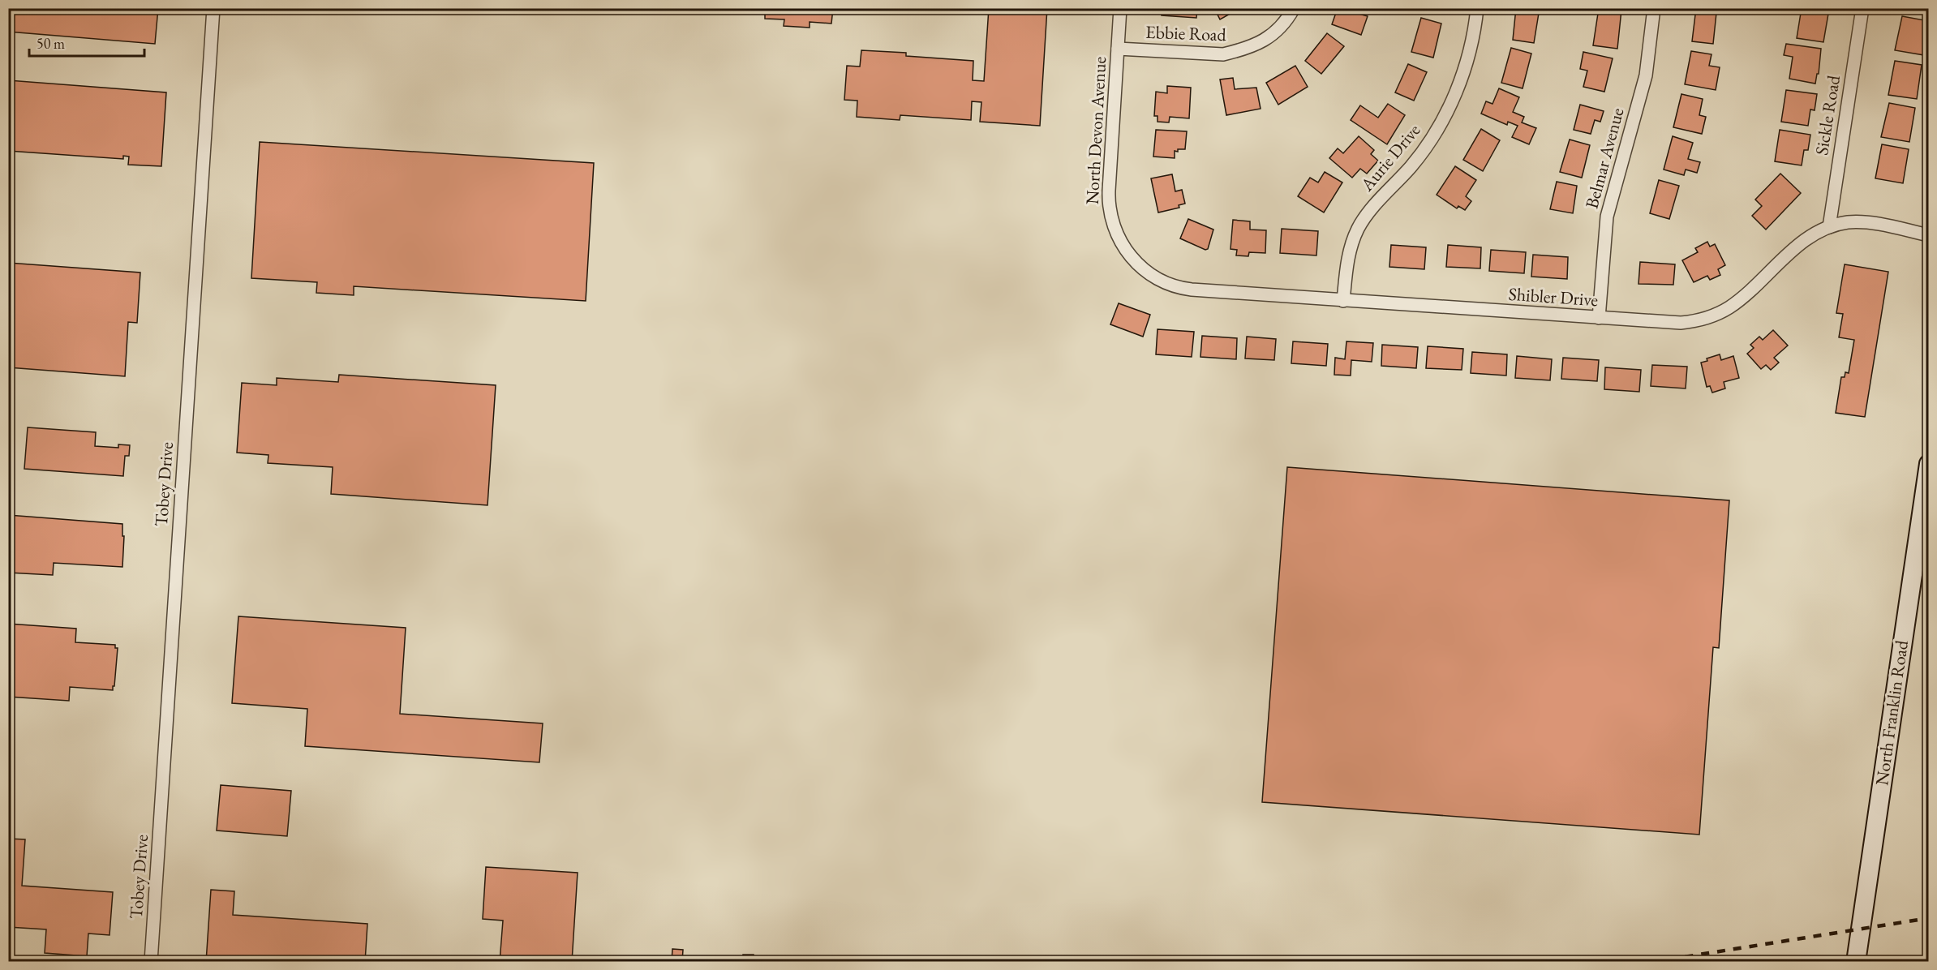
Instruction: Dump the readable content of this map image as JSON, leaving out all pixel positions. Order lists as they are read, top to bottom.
{
  "streets": {
    "main road": ["North Franklin Road"],
    "street": [
      "Ebbie Road",
      "Sickle Road",
      "North Devon Avenue",
      "Aurie Drive",
      "Belmar Avenue",
      "Shibler Drive",
      "Tobey Drive"
    ]
  },
  "crossings": [
    ["Ebbie Road", "North Devon Avenue"],
    ["Sickle Road", "Shibler Drive"],
    ["North Devon Avenue", "Shibler Drive"],
    ["Aurie Drive", "Shibler Drive"],
    ["Belmar Avenue", "Shibler Drive"]
  ],
  "scale_bar": "50 m"
}
